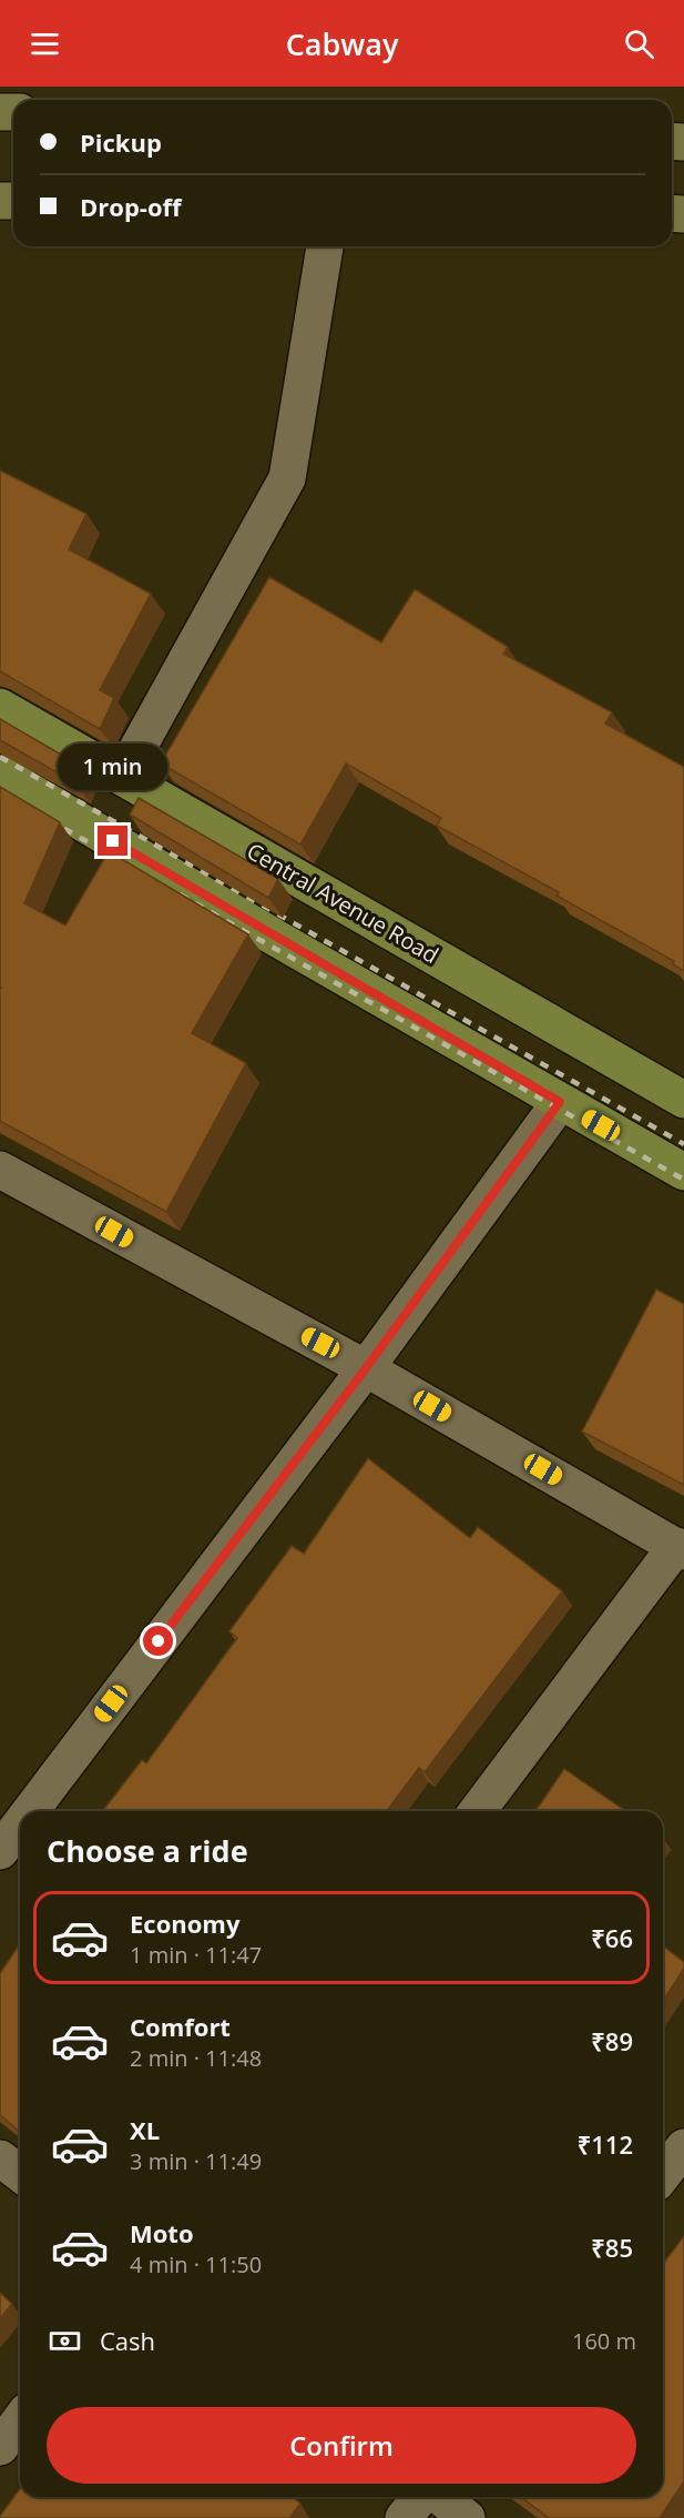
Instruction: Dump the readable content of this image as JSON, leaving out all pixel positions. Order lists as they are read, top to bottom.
{
  "streets": {
    "main road": ["Central Avenue Road"]
  },
  "page": {
    "header": "Cabway",
    "banner": ["Pickup", "Drop-off"],
    "bubble": "1 min",
    "heading": "Choose a ride",
    "list": [
      {
        "name": "Economy",
        "note": "1 min · 11:47",
        "value": "₹66"
      },
      {
        "name": "Comfort",
        "note": "2 min · 11:48",
        "value": "₹89"
      },
      {
        "name": "XL",
        "note": "3 min · 11:49",
        "value": "₹112"
      },
      {
        "name": "Moto",
        "note": "4 min · 11:50",
        "value": "₹85"
      }
    ],
    "pay": ["Cash", "160 m"],
    "buttons": "Confirm"
  }
}
